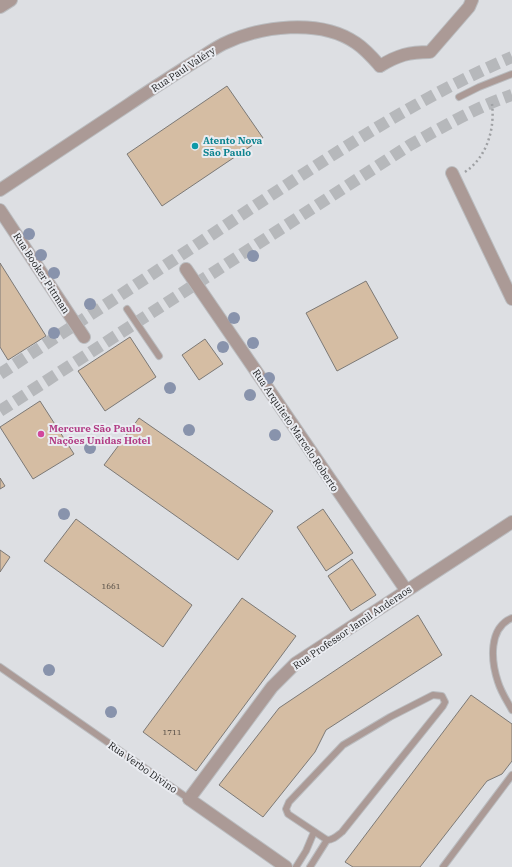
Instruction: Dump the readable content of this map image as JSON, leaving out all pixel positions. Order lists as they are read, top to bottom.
{
  "streets": {
    "street": [
      "Rua Paul Valéry",
      "Rua Booker Pittman",
      "Rua Arquiteto Marcelo Roberto",
      "Rua Professor Jamil Anderaos",
      "Rua Verbo Divino"
    ]
  },
  "crossings": [
    ["Rua Arquiteto Marcelo Roberto", "Rua Professor Jamil Anderaos"],
    ["Rua Professor Jamil Anderaos", "Rua Verbo Divino"]
  ],
  "places": ["Atento Nova São Paulo", "Mercure São Paulo Nações Unidas Hotel"],
  "house_numbers": ["1661", "1711"]
}
